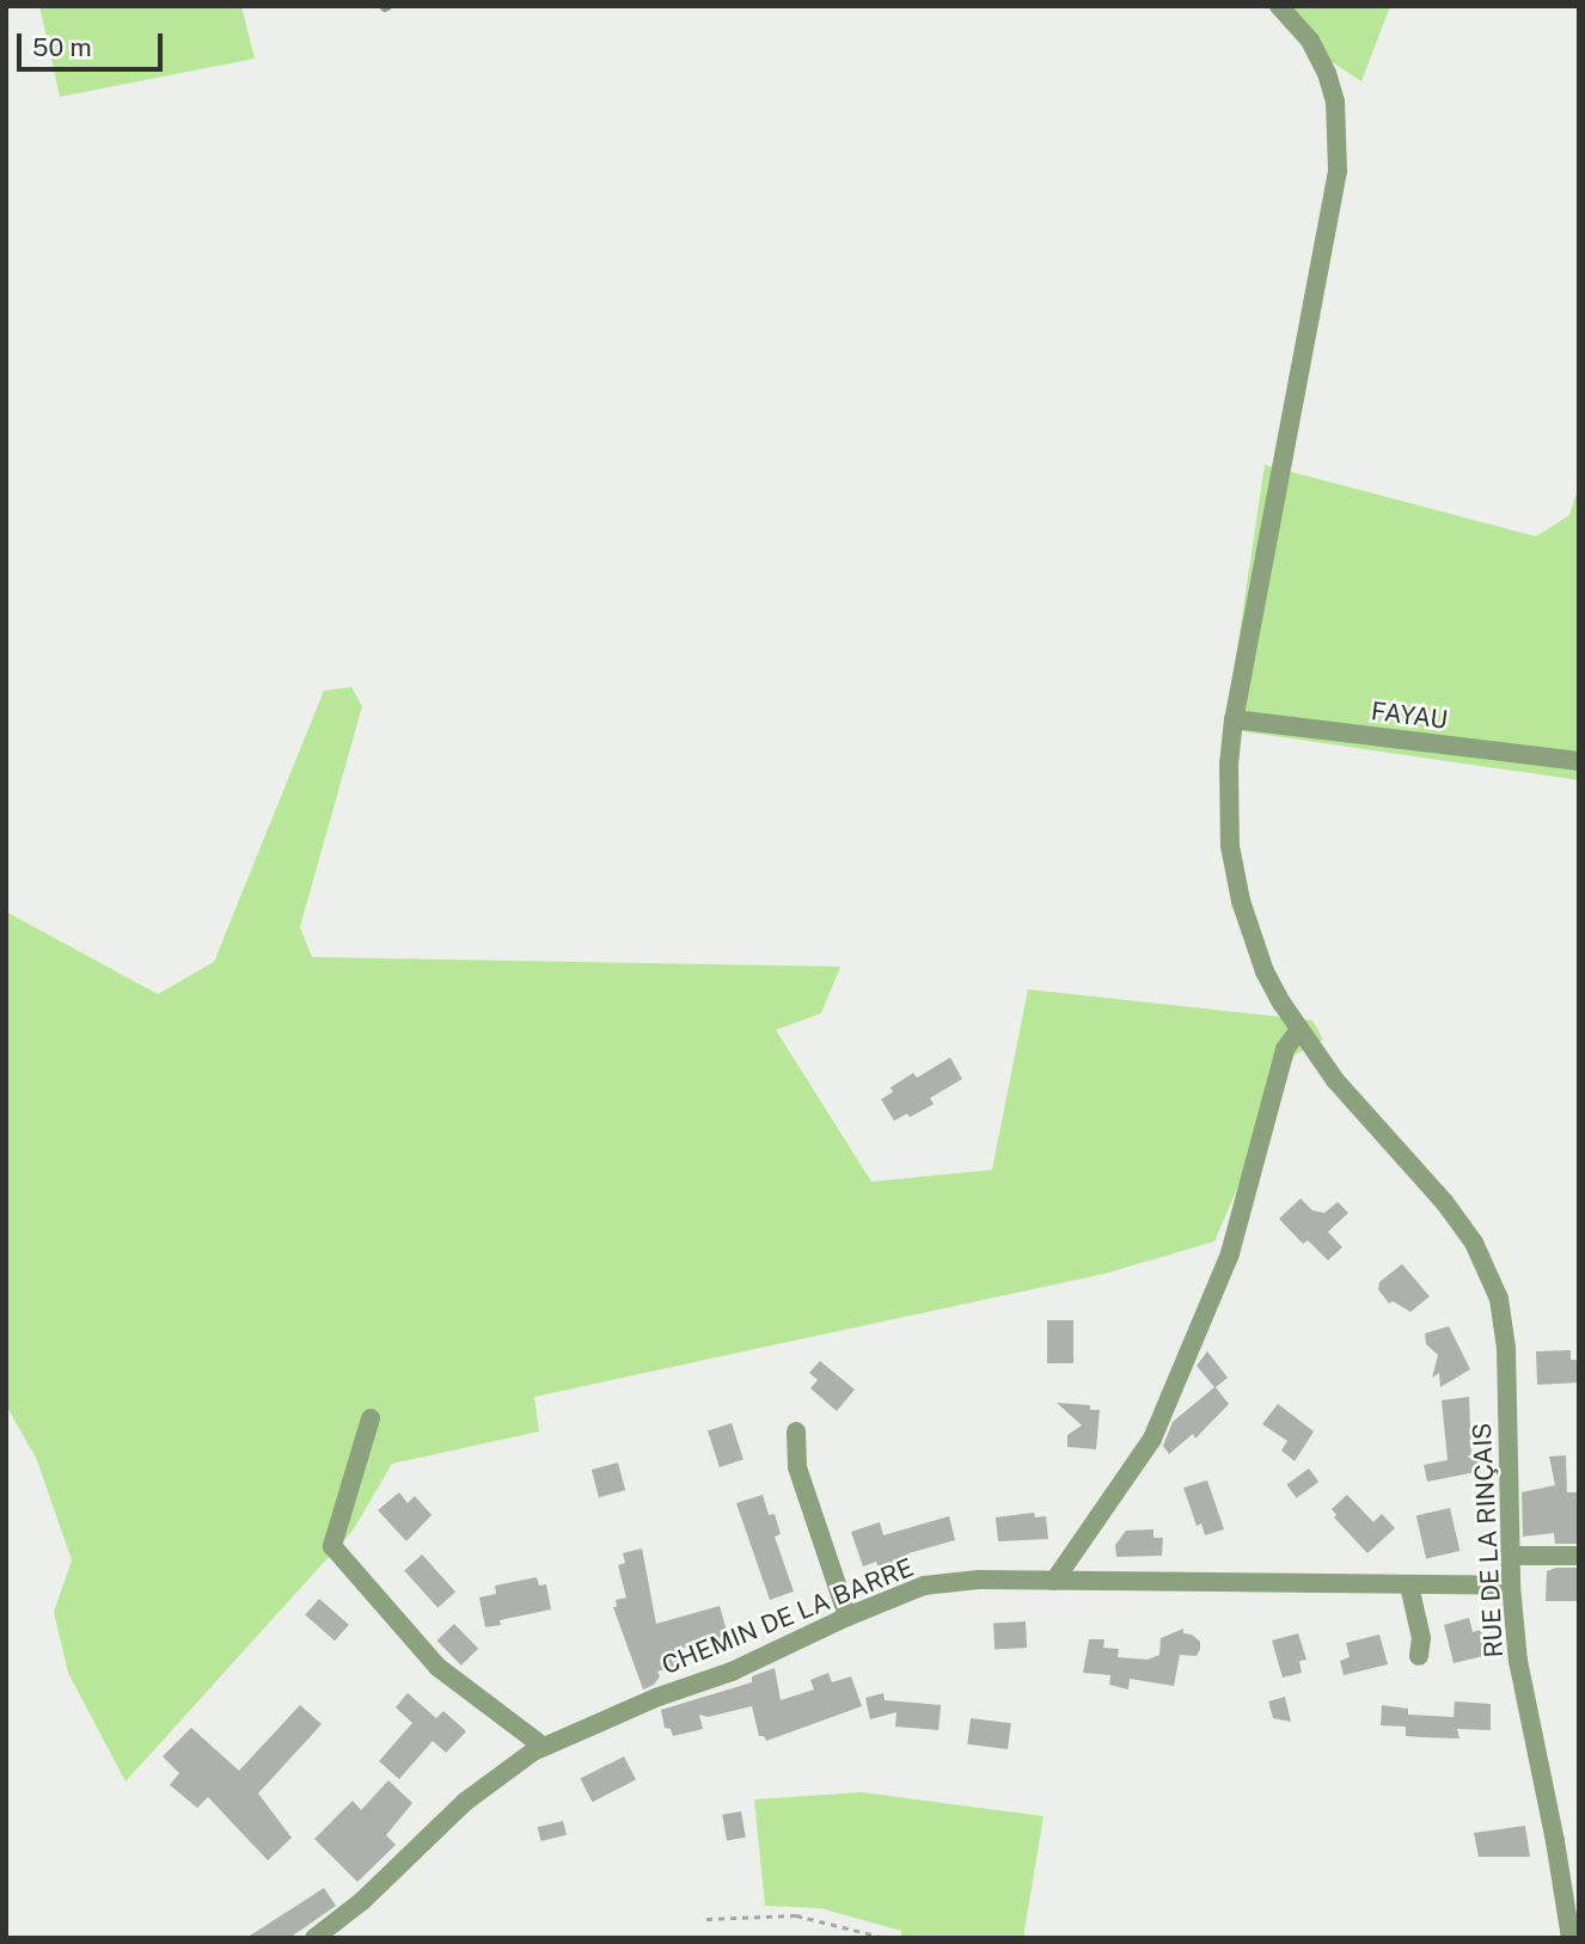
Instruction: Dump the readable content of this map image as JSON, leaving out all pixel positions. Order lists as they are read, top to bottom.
{
  "streets": {
    "street": ["FAYAU", "RUE DE LA RINÇAIS", "CHEMIN DE LA BARRE"]
  },
  "crossings": [
    ["FAYAU", "RUE DE LA RINÇAIS"],
    ["RUE DE LA RINÇAIS", "CHEMIN DE LA BARRE"]
  ],
  "scale_bar": "50 m"
}
